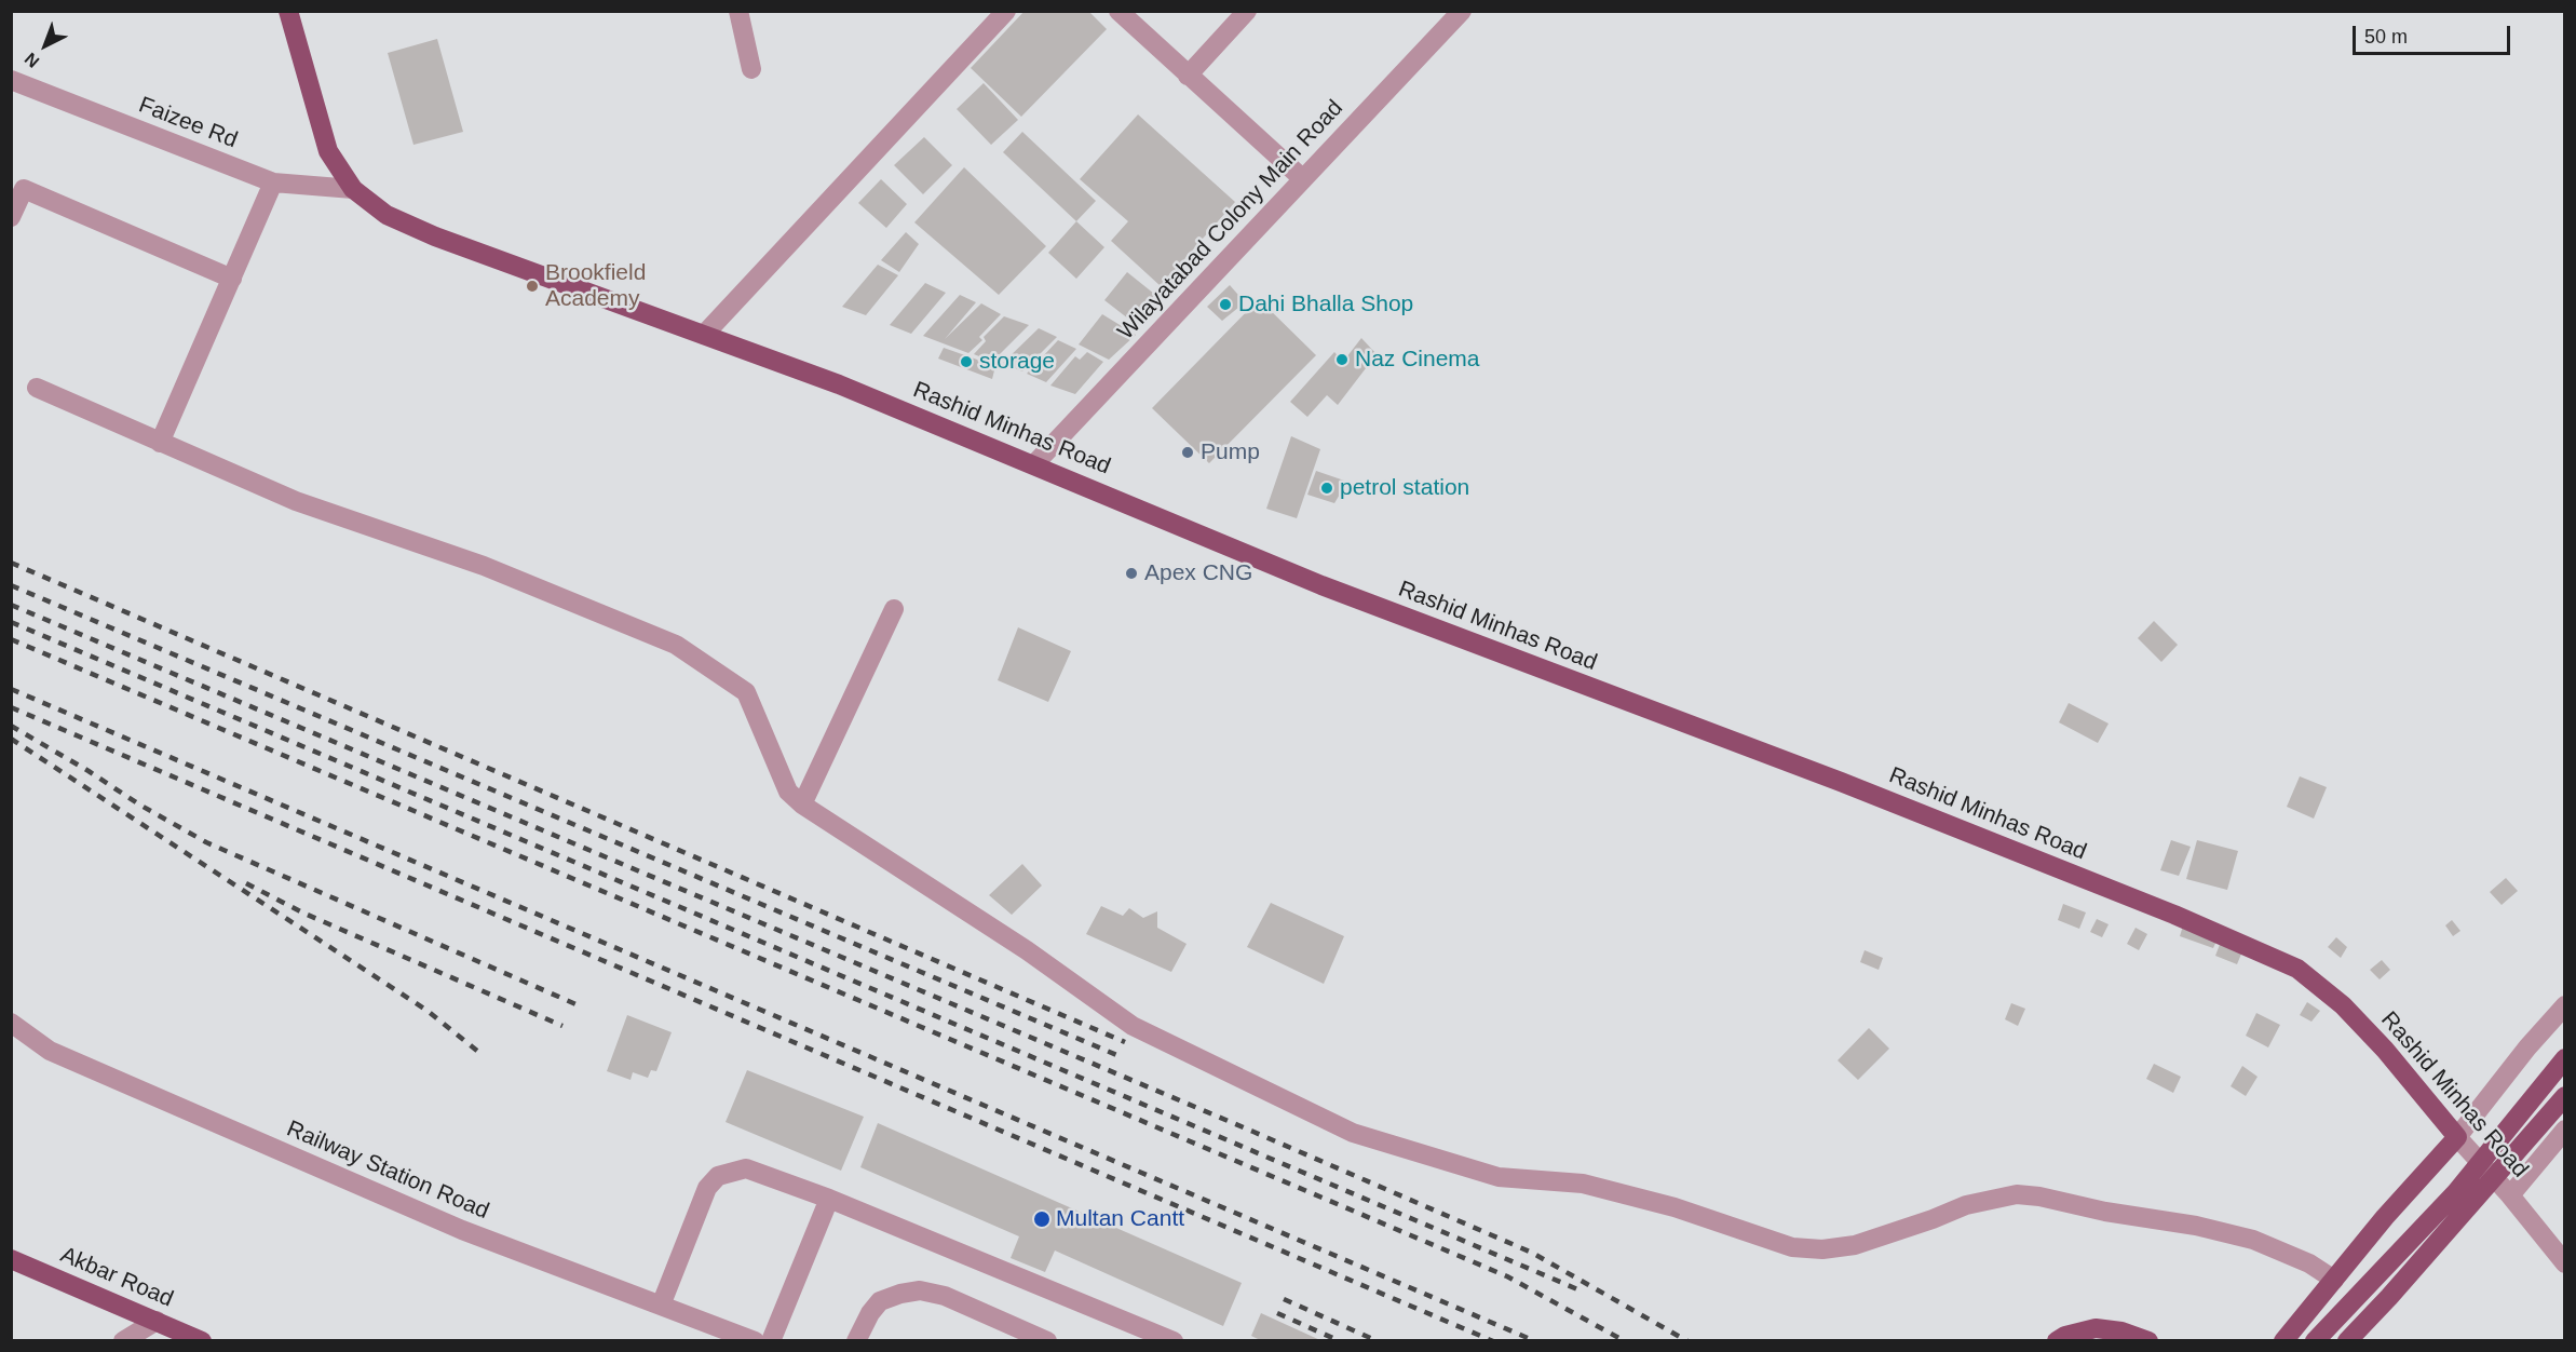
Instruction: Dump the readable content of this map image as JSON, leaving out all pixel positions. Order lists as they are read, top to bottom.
{
  "streets": {
    "main road": ["Rashid Minhas Road", "Akbar Road"],
    "street": ["Faizee Rd", "Wilayatabad Colony Main Road", "Railway Station Road"]
  },
  "crossings": [
    ["Faizee Rd", "Rashid Minhas Road"],
    ["Wilayatabad Colony Main Road", "Rashid Minhas Road"]
  ],
  "places": [
    "Brookfield Academy",
    "Dahi Bhalla Shop",
    "Naz Cinema",
    "storage",
    "Pump",
    "petrol station",
    "Apex CNG",
    "Multan Cantt"
  ],
  "scale_bar": "50 m",
  "north": "bottom left"
}
